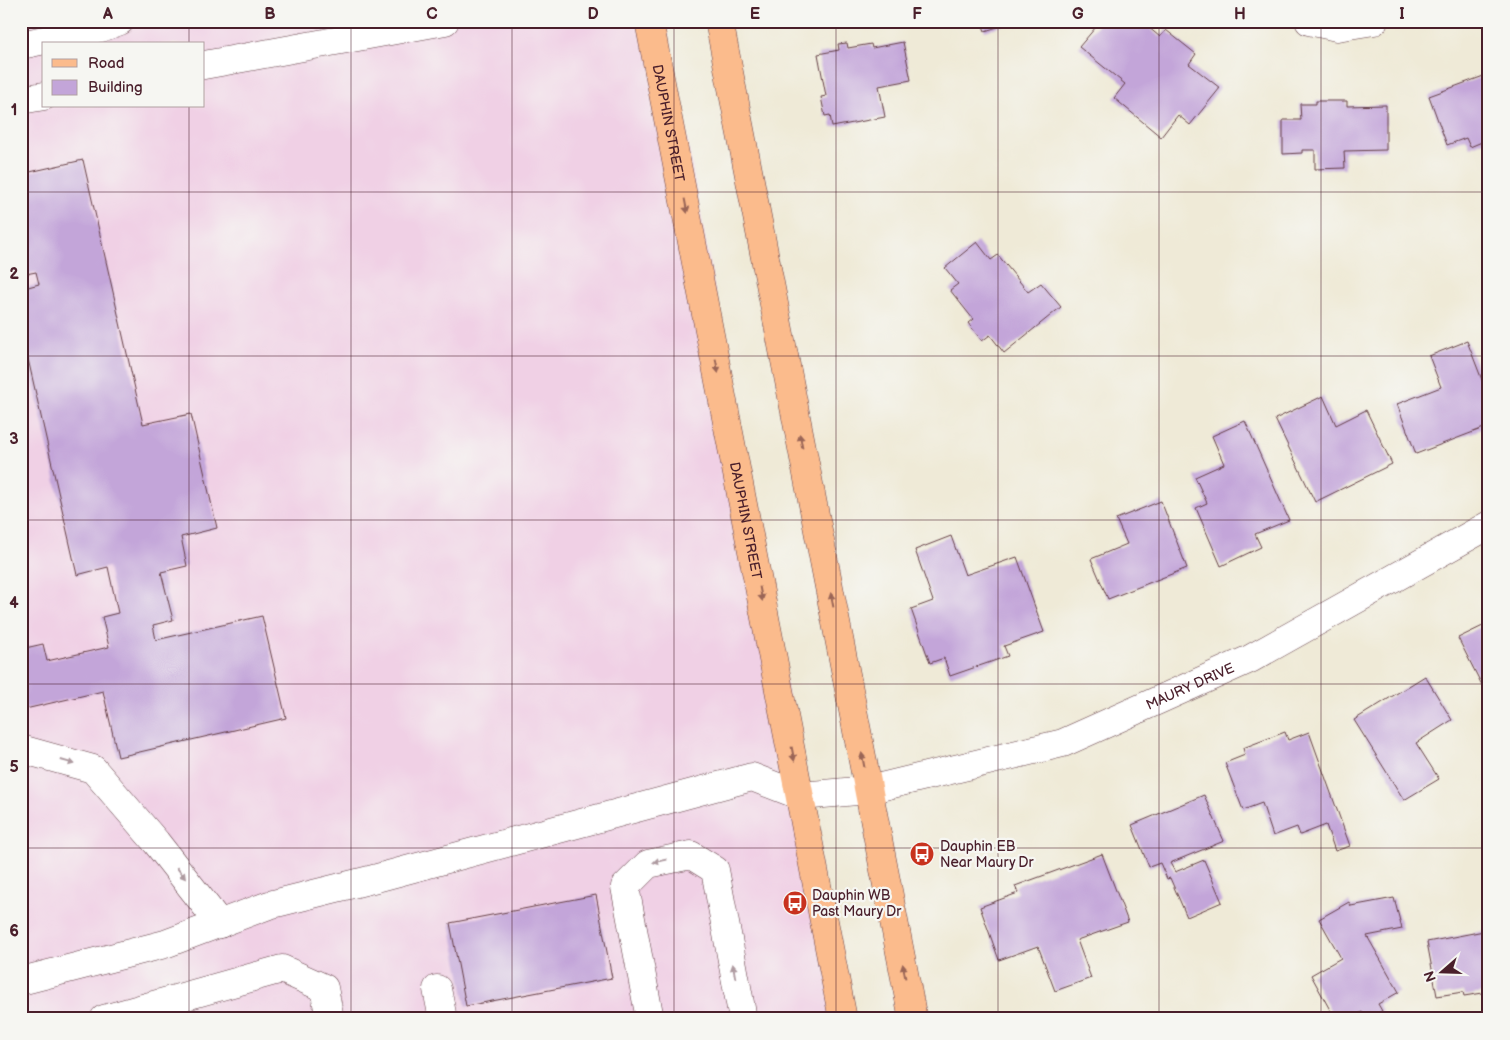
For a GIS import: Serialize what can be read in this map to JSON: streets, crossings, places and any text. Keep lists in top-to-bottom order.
{
  "streets": {
    "main road": ["DAUPHIN STREET"],
    "street": ["MAURY DRIVE"]
  },
  "crossings": [
    ["DAUPHIN STREET", "MAURY DRIVE"]
  ],
  "places": {
    "bus stop": ["Dauphin EB Near Maury Dr", "Dauphin WB Past Maury Dr"]
  },
  "legend": ["Road", "Building"],
  "north": "left",
  "grid": {
    "columns": [
      "A",
      "B",
      "C",
      "D",
      "E",
      "F",
      "G",
      "H",
      "I"
    ],
    "rows": [
      "1",
      "2",
      "3",
      "4",
      "5",
      "6"
    ]
  }
}
